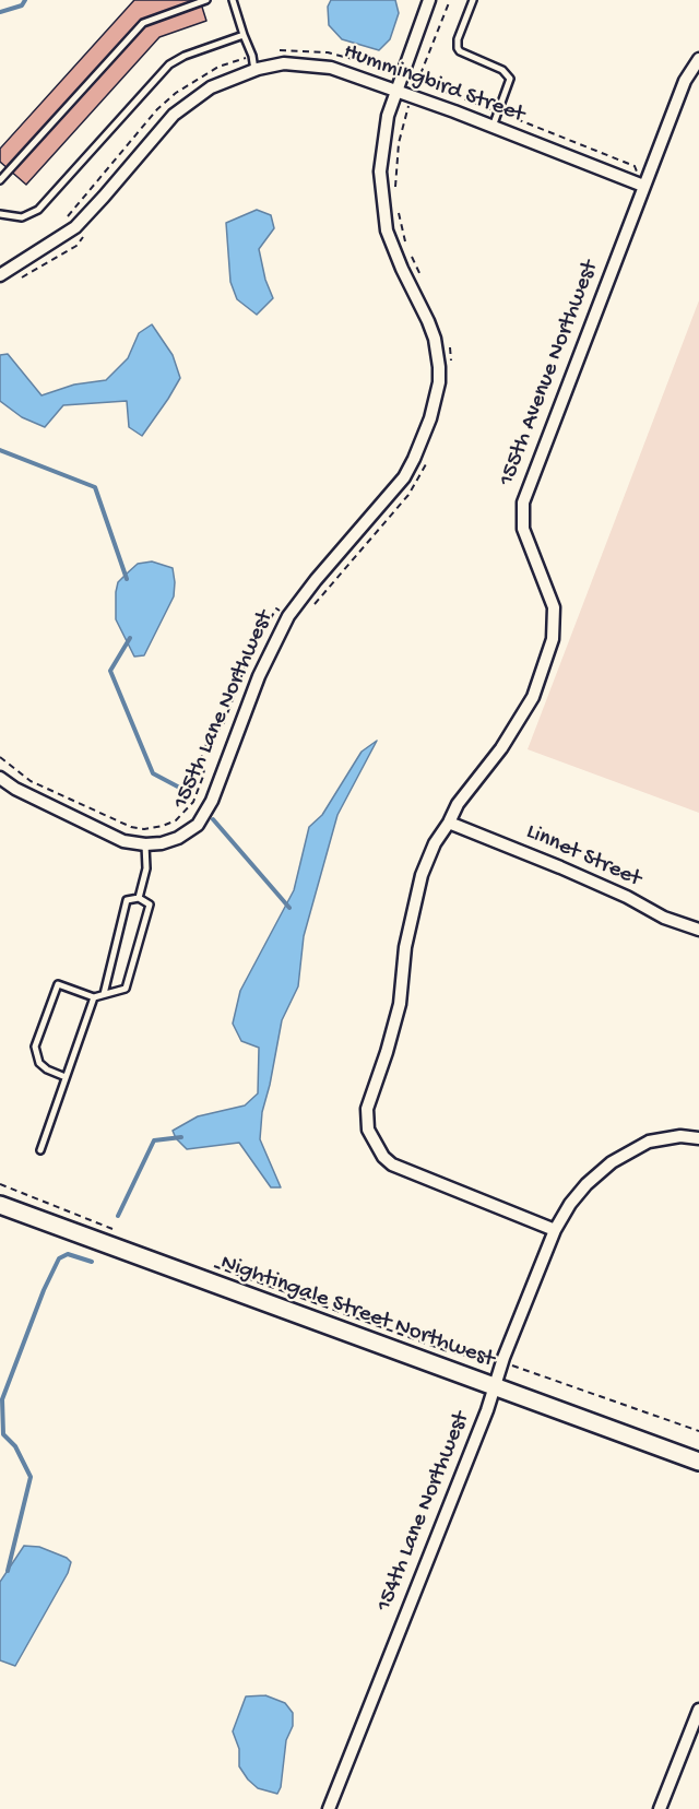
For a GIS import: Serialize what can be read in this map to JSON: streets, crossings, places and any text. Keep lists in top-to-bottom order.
{
  "streets": {
    "street": [
      "Hummingbird Street",
      "155th Avenue Northwest",
      "155th Lane Northwest",
      "Linnet Street",
      "Nightingale Street Northwest",
      "154th Lane Northwest"
    ]
  },
  "crossings": [
    ["Hummingbird Street", "155th Avenue Northwest"],
    ["Hummingbird Street", "155th Lane Northwest"],
    ["155th Avenue Northwest", "Linnet Street"],
    ["155th Avenue Northwest", "154th Lane Northwest"],
    ["Nightingale Street Northwest", "154th Lane Northwest"]
  ]
}
